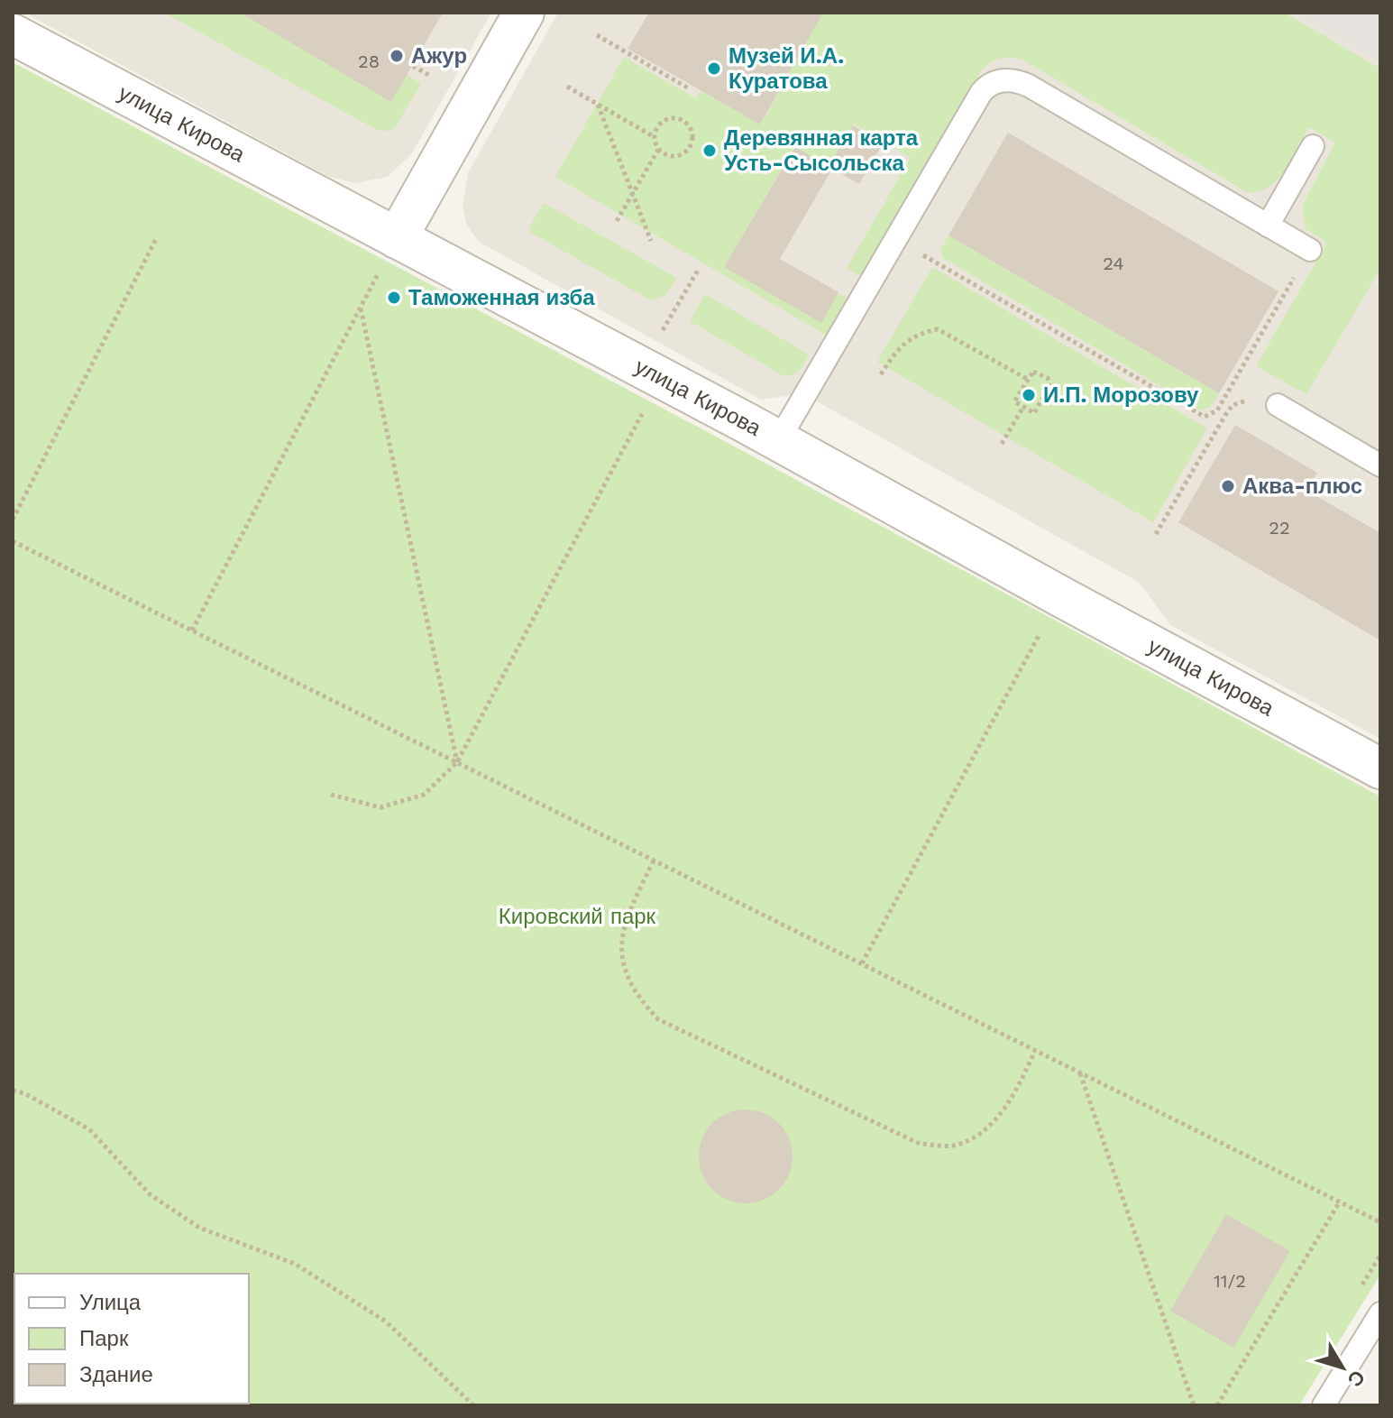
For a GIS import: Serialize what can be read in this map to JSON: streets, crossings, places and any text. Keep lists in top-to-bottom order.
{
  "streets": {
    "street": ["улица Кирова"]
  },
  "parks": ["Кировский парк"],
  "places": [
    "Ажур",
    "Музей И.А. Куратова",
    "Деревянная карта Усть-Сысольска",
    "Таможенная изба",
    "И.П. Морозову",
    "Аква-плюс"
  ],
  "house_numbers": [
    "28",
    "24",
    "22",
    "11/2"
  ],
  "legend": ["Улица", "Парк", "Здание"],
  "north": "bottom right"
}
